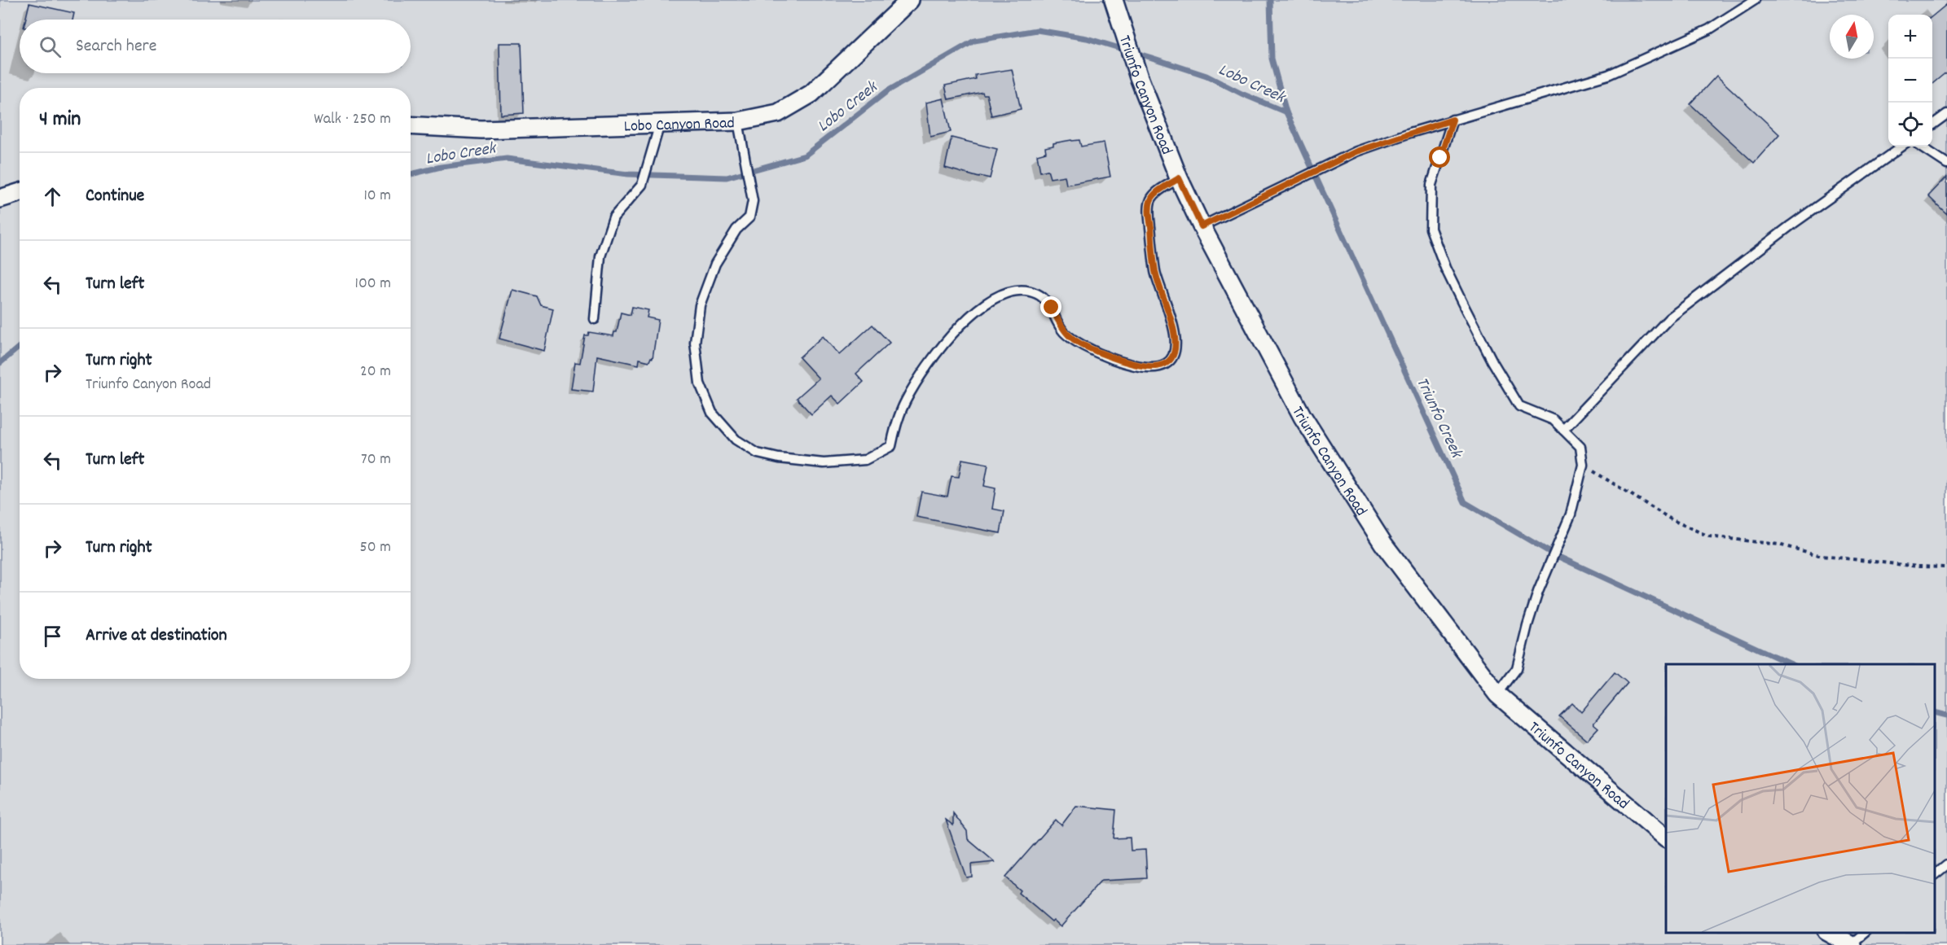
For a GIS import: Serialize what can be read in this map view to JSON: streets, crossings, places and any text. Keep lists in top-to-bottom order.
{
  "streets": {
    "street": ["Triunfo Canyon Road", "Lobo Canyon Road"]
  },
  "water": ["Lobo Creek", "Triunfo Creek"],
  "north": "top",
  "page": {
    "map_buttons": ["+", "−"],
    "search": "Search here",
    "heading": ["4 min", "Walk · 250 m"],
    "list": [
      ["Continue", "10 m"],
      ["Turn left", "100 m"],
      ["Turn right", "Triunfo Canyon Road", "20 m"],
      ["Turn left", "70 m"],
      ["Turn right", "50 m"],
      "Arrive at destination"
    ]
  }
}
